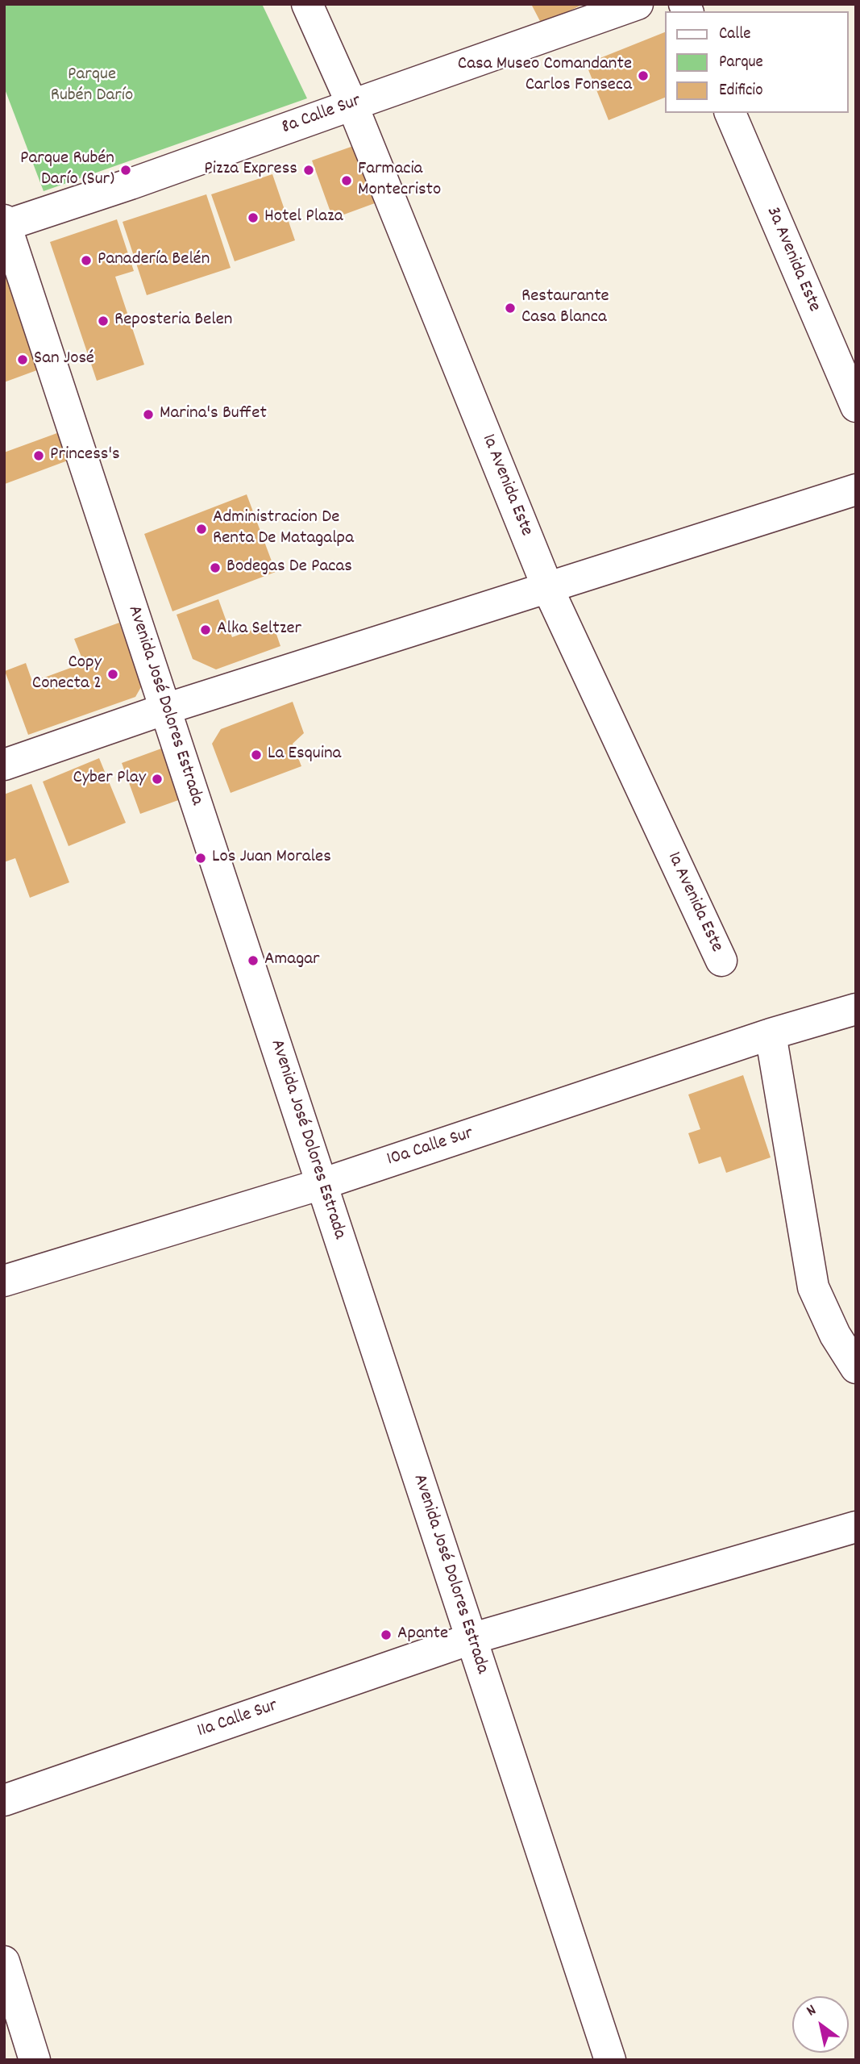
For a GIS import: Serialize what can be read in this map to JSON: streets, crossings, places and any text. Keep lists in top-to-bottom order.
{
  "streets": {
    "street": [
      "8a Calle Sur",
      "3a Avenida Este",
      "1a Avenida Este",
      "Avenida José Dolores Estrada",
      "10a Calle Sur",
      "11a Calle Sur"
    ]
  },
  "crossings": [
    ["8a Calle Sur", "1a Avenida Este"],
    ["8a Calle Sur", "Avenida José Dolores Estrada"],
    ["Avenida José Dolores Estrada", "10a Calle Sur"],
    ["Avenida José Dolores Estrada", "11a Calle Sur"]
  ],
  "parks": ["Parque Rubén Darío"],
  "places": [
    "Casa Museo Comandante Carlos Fonseca",
    "Parque Rubén Darío (Sur)",
    "Pizza Express",
    "Farmacia Montecristo",
    "Hotel Plaza",
    "Panadería Belén",
    "Restaurante Casa Blanca",
    "Reposteria Belen",
    "San José",
    "Marina's Buffet",
    "Princess's",
    "Administracion De Renta De Matagalpa",
    "Bodegas De Pacas",
    "Alka Seltzer",
    "Copy Conecta 2",
    "La Esquina",
    "Cyber Play",
    "Los Juan Morales",
    "Amagar",
    "Apante"
  ],
  "legend": ["Calle", "Parque", "Edificio"],
  "north": "top left"
}
